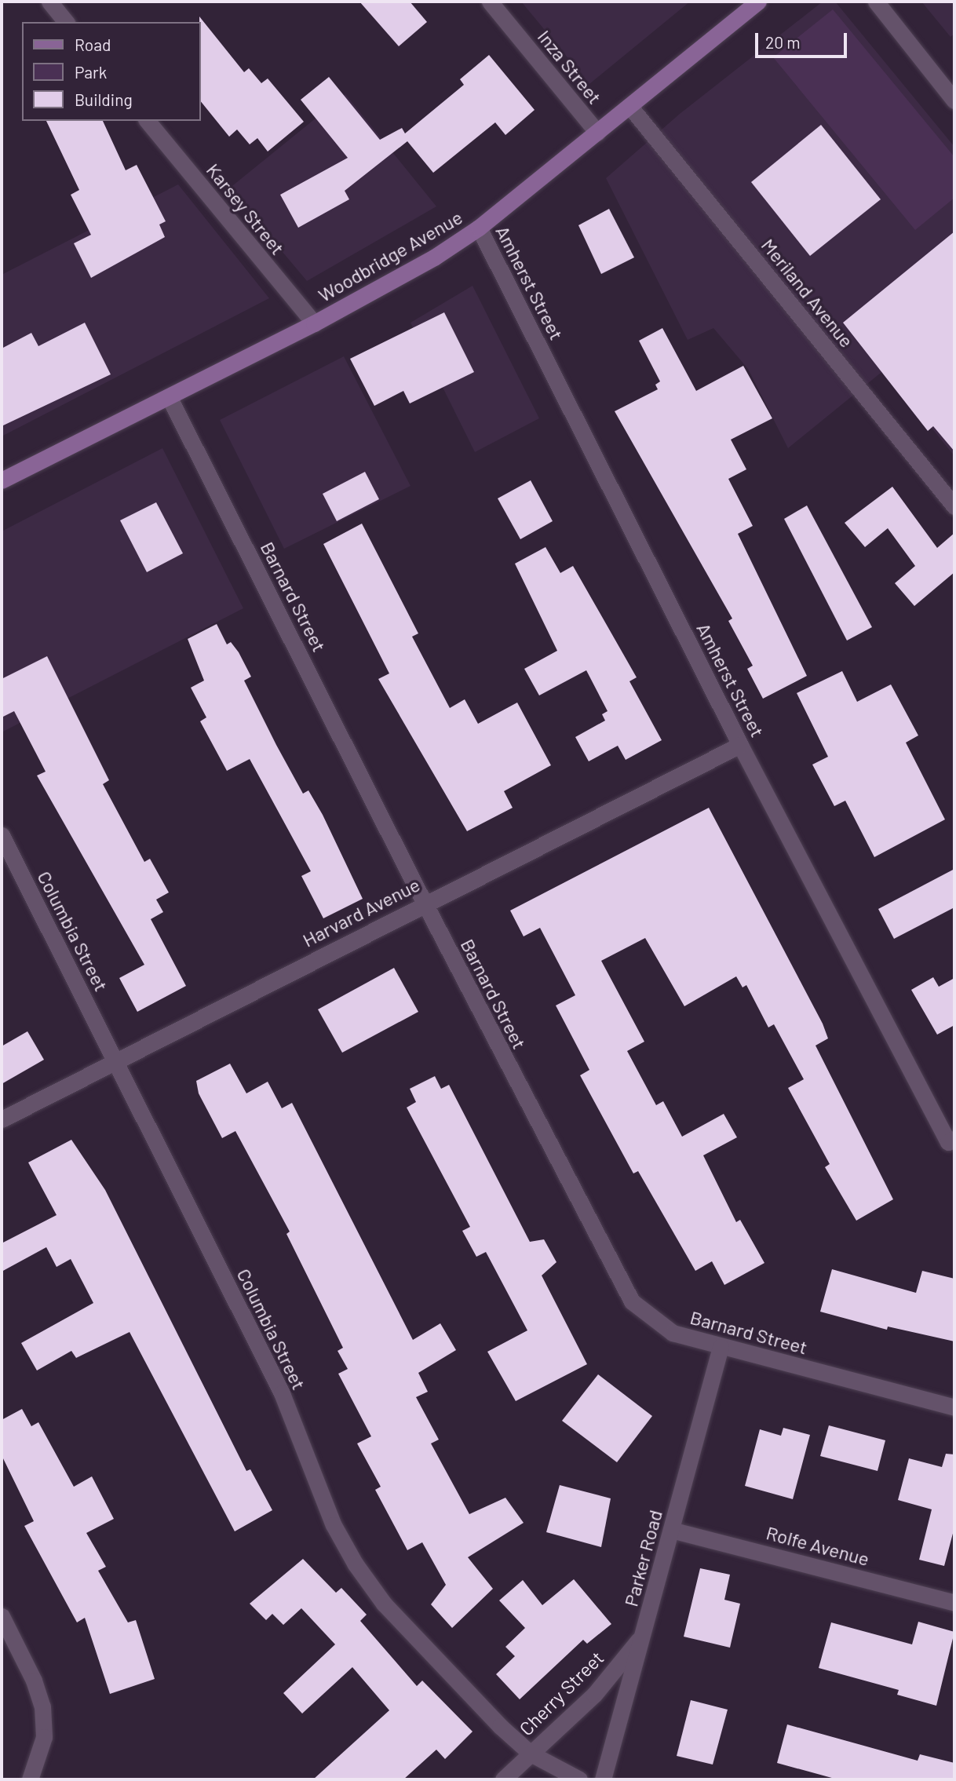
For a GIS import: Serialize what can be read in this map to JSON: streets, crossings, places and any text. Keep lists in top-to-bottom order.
{
  "streets": {
    "main road": ["Woodbridge Avenue"],
    "street": [
      "Inza Street",
      "Karsey Street",
      "Amherst Street",
      "Meriland Avenue",
      "Barnard Street",
      "Harvard Avenue",
      "Columbia Street",
      "Rolfe Avenue",
      "Parker Road",
      "Cherry Street"
    ]
  },
  "crossings": [
    ["Inza Street", "Woodbridge Avenue"],
    ["Karsey Street", "Woodbridge Avenue"],
    ["Woodbridge Avenue", "Amherst Street"],
    ["Woodbridge Avenue", "Meriland Avenue"],
    ["Woodbridge Avenue", "Barnard Street"],
    ["Amherst Street", "Harvard Avenue"],
    ["Barnard Street", "Harvard Avenue"],
    ["Barnard Street", "Parker Road"],
    ["Harvard Avenue", "Columbia Street"],
    ["Columbia Street", "Cherry Street"],
    ["Rolfe Avenue", "Parker Road"],
    ["Parker Road", "Cherry Street"]
  ],
  "legend": ["Road", "Park", "Building"],
  "scale_bar": "20 m"
}
